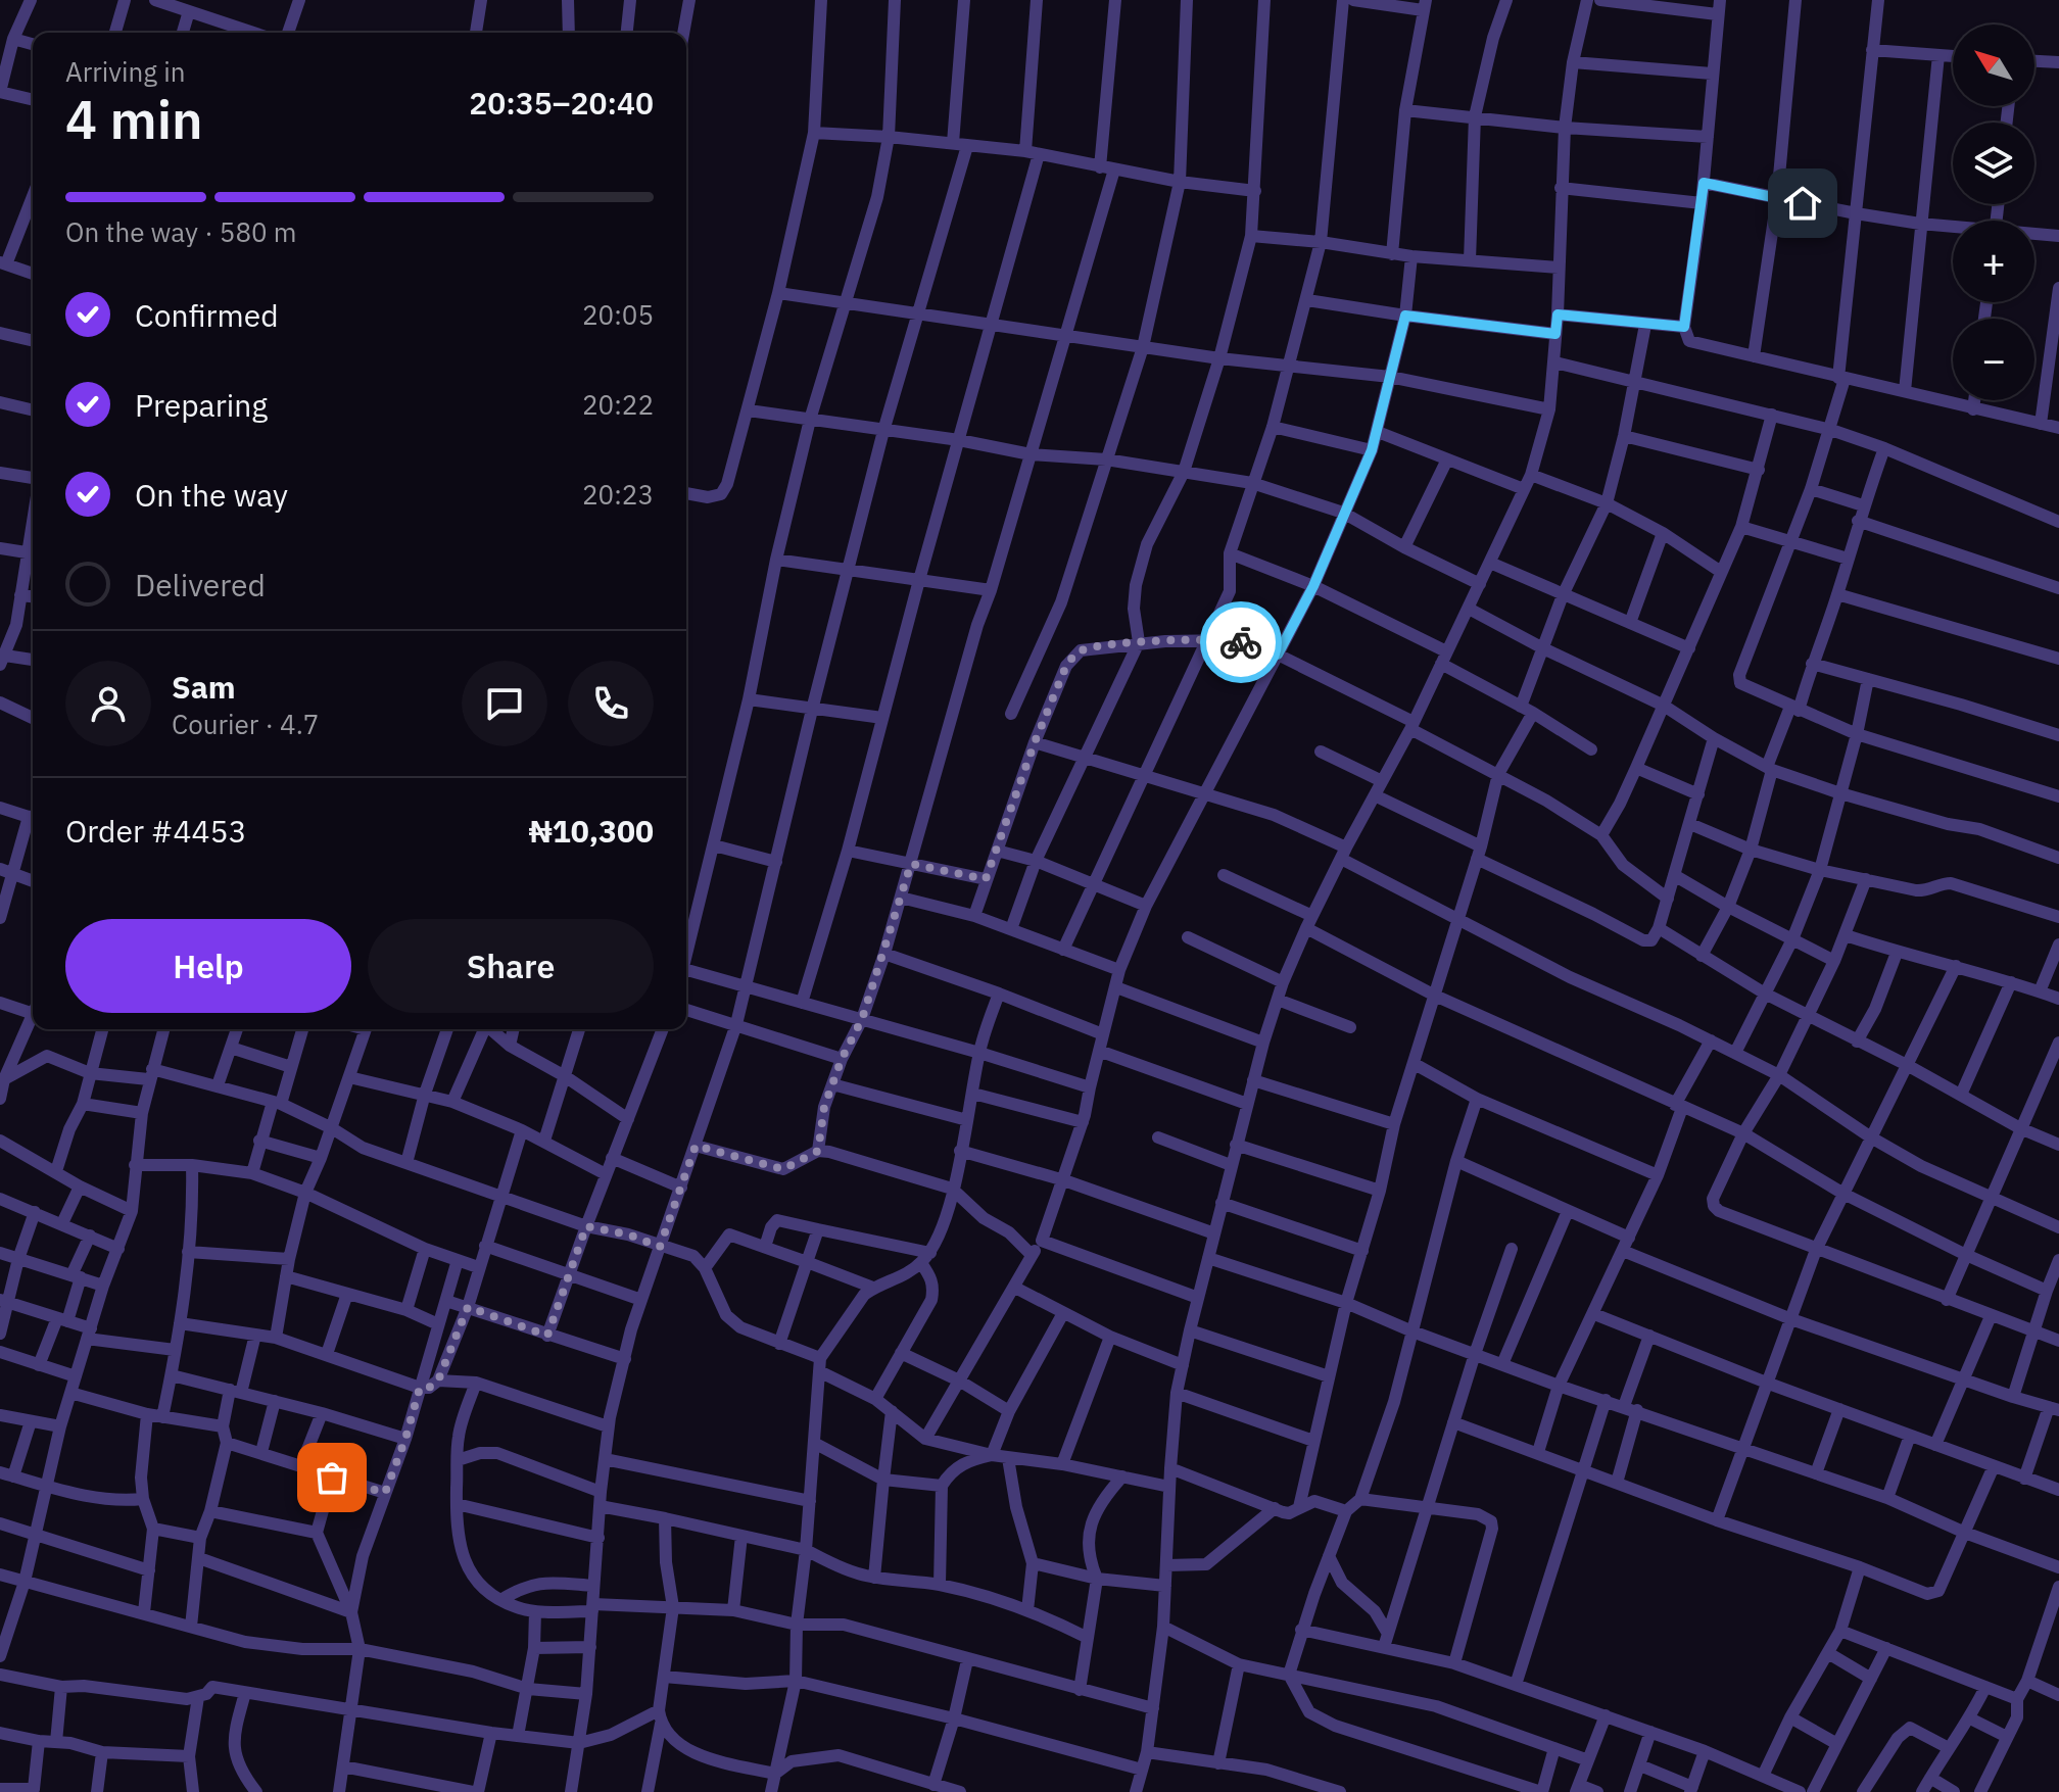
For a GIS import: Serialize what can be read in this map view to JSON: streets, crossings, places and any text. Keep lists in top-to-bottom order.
{
  "north": "top left",
  "page": {
    "map_buttons": ["+", "−"],
    "heading": ["4 min", "Arriving in", "20:35–20:40"],
    "panel": [
      "Sam",
      "Courier · 4.7",
      "Order #4453",
      "₦10,300"
    ],
    "bar": "On the way · 580 m",
    "list": [
      ["Confirmed", "20:05"],
      ["Preparing", "20:22"],
      ["On the way", "20:23"],
      "Delivered"
    ],
    "buttons": ["Help", "Share"]
  }
}
